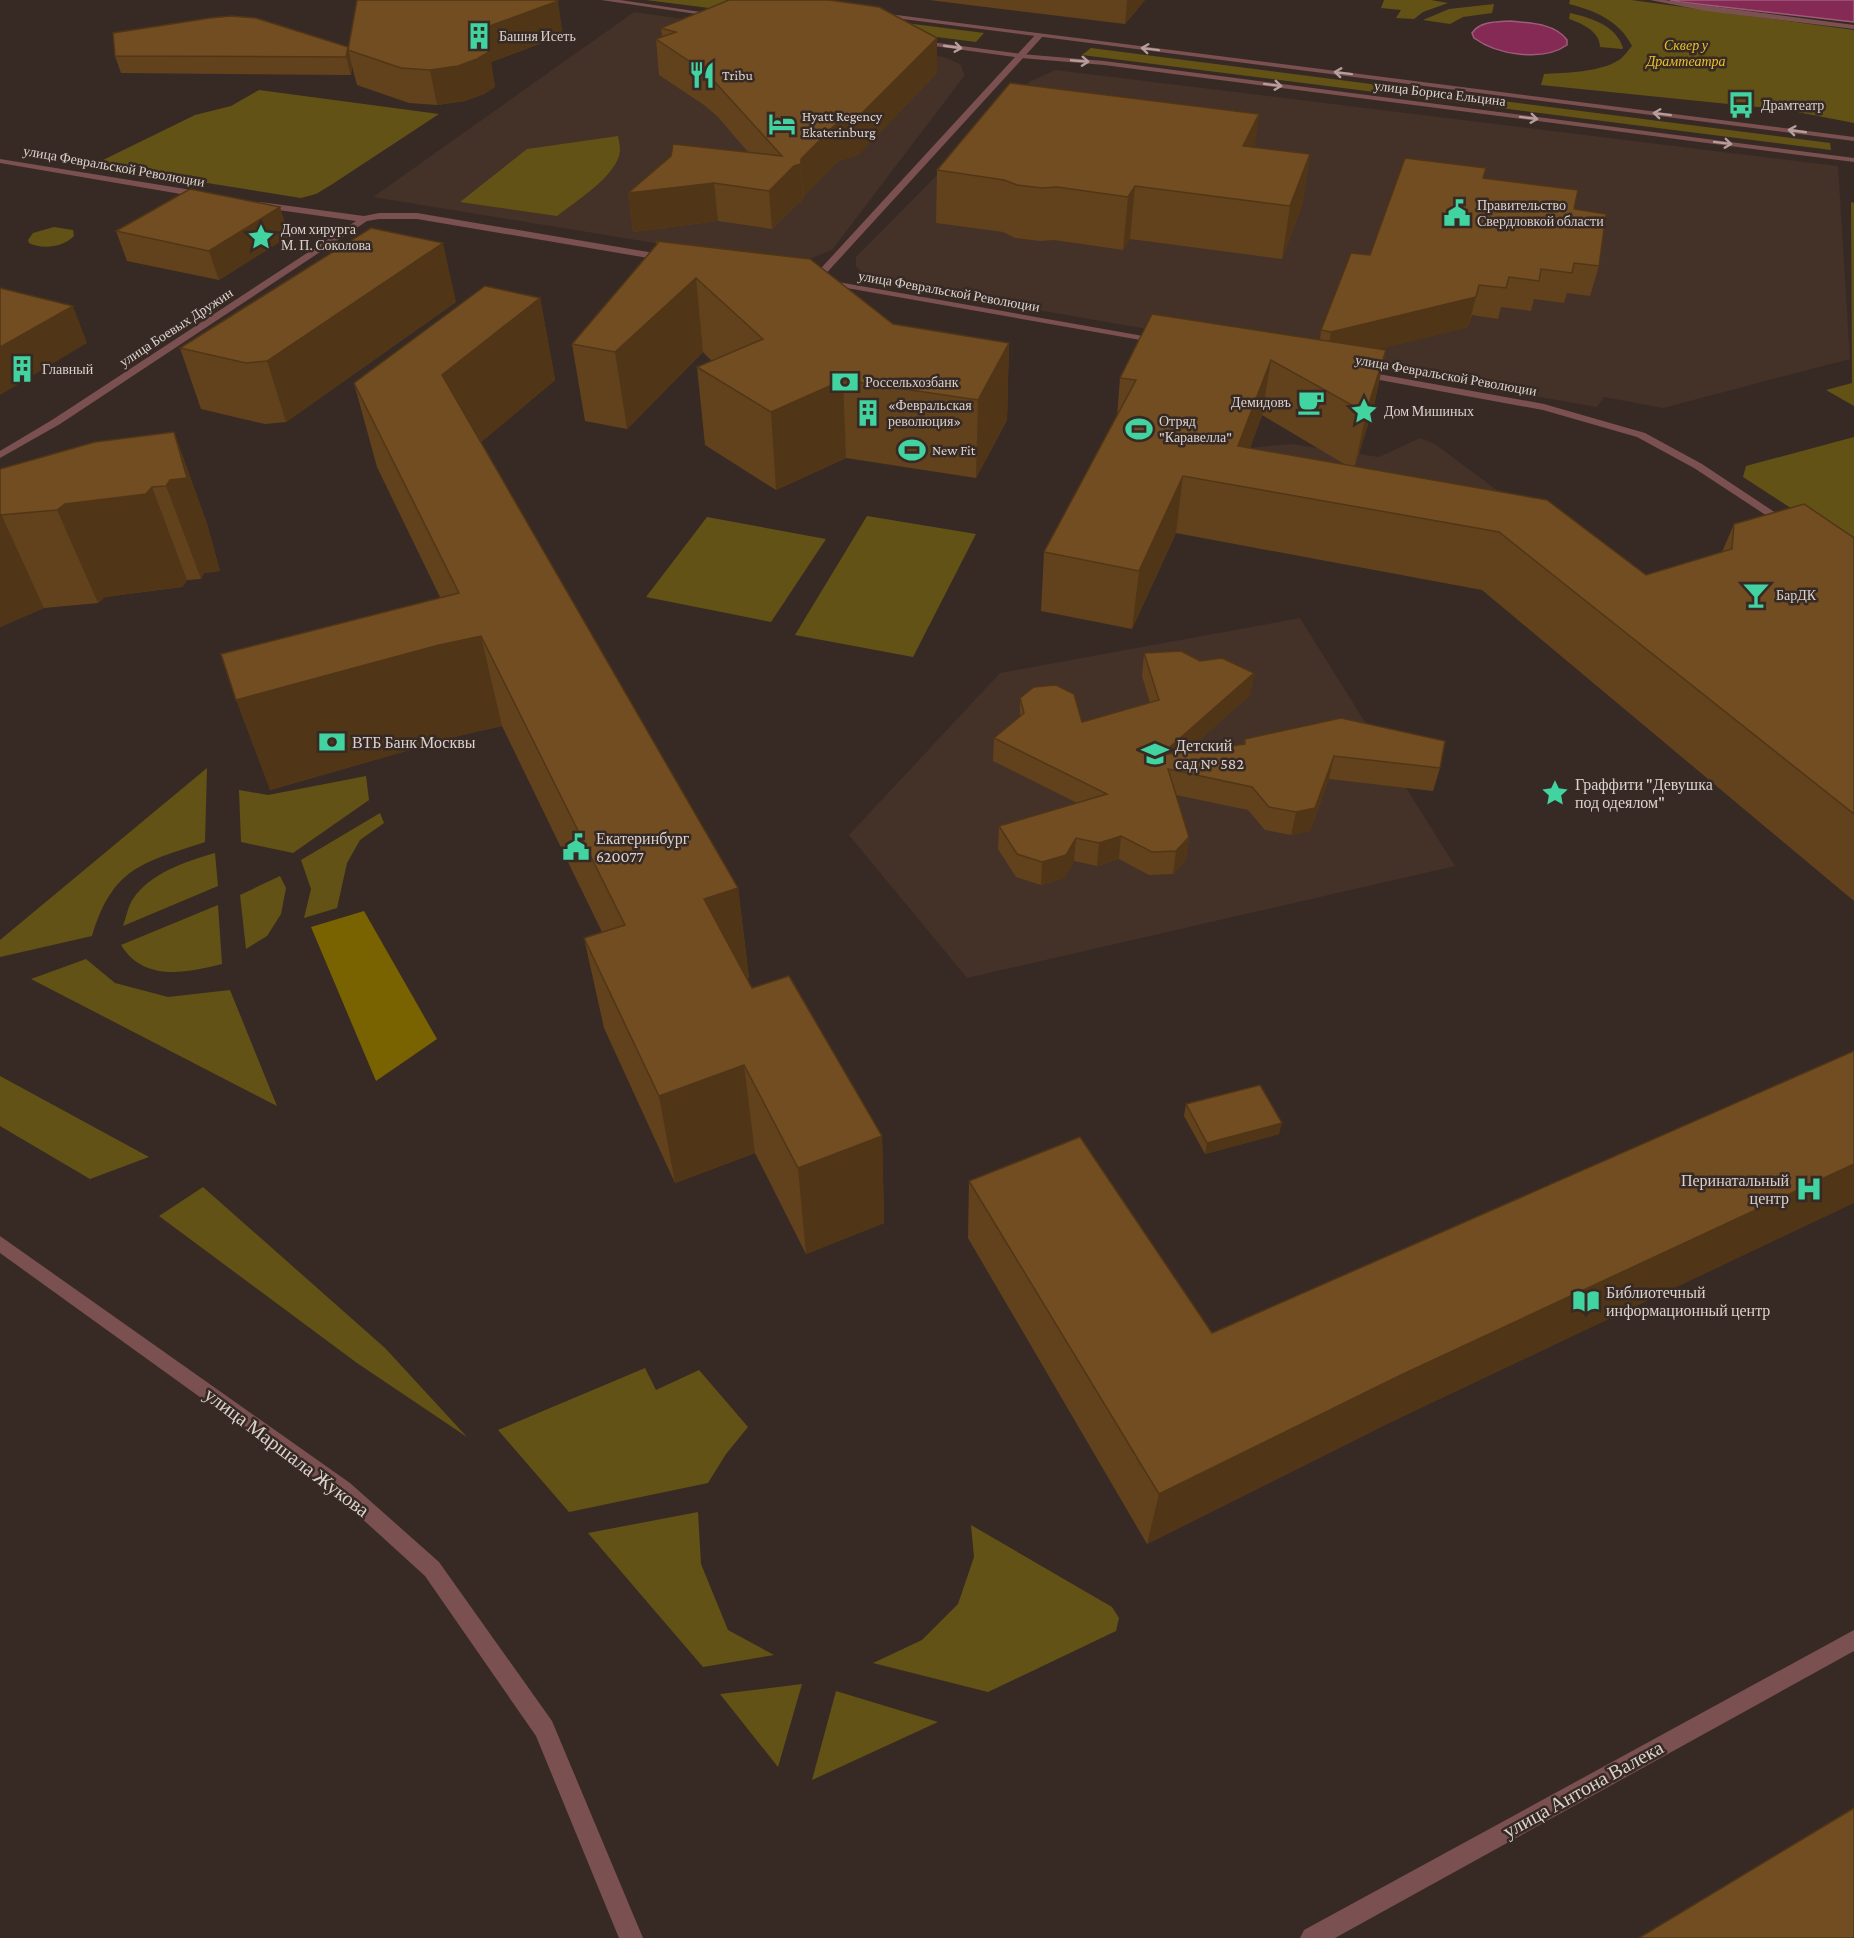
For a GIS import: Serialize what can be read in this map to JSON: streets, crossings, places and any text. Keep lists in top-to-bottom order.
{
  "streets": {
    "street": [
      "улица Бориса Ельцина",
      "улица Февральской Революции",
      "улица Боевых Дружин",
      "улица Маршала Жукова",
      "улица Антона Валека"
    ]
  },
  "parks": ["Сквер у Драмтеатра"],
  "places": {
    "building": ["Башня Исеть", "Главный", "«Февральская революция»"],
    "restaurant": ["Tribu"],
    "bus stop": ["Драмтеатр"],
    "hotel": ["Hyatt Regency Ekaterinburg"],
    "public building": ["Правительство Свердловкой области", "Екатеринбург 620077"],
    "place": ["Дом хирурга М. П. Соколова", "Дом Мишиных", "Граффити \"Девушка под одеялом\""],
    "bank": ["Россельхозбанк", "ВТБ Банк Москвы"],
    "cafe": ["Демидовъ"],
    "sports": ["Отряд \"Каравелла\"", "New Fit"],
    "bar": ["БарДК"],
    "school or university": ["Детский сад № 582"],
    "hospital": ["Перинатальный центр"],
    "library": ["Библиотечный информационный центр"]
  }
}
